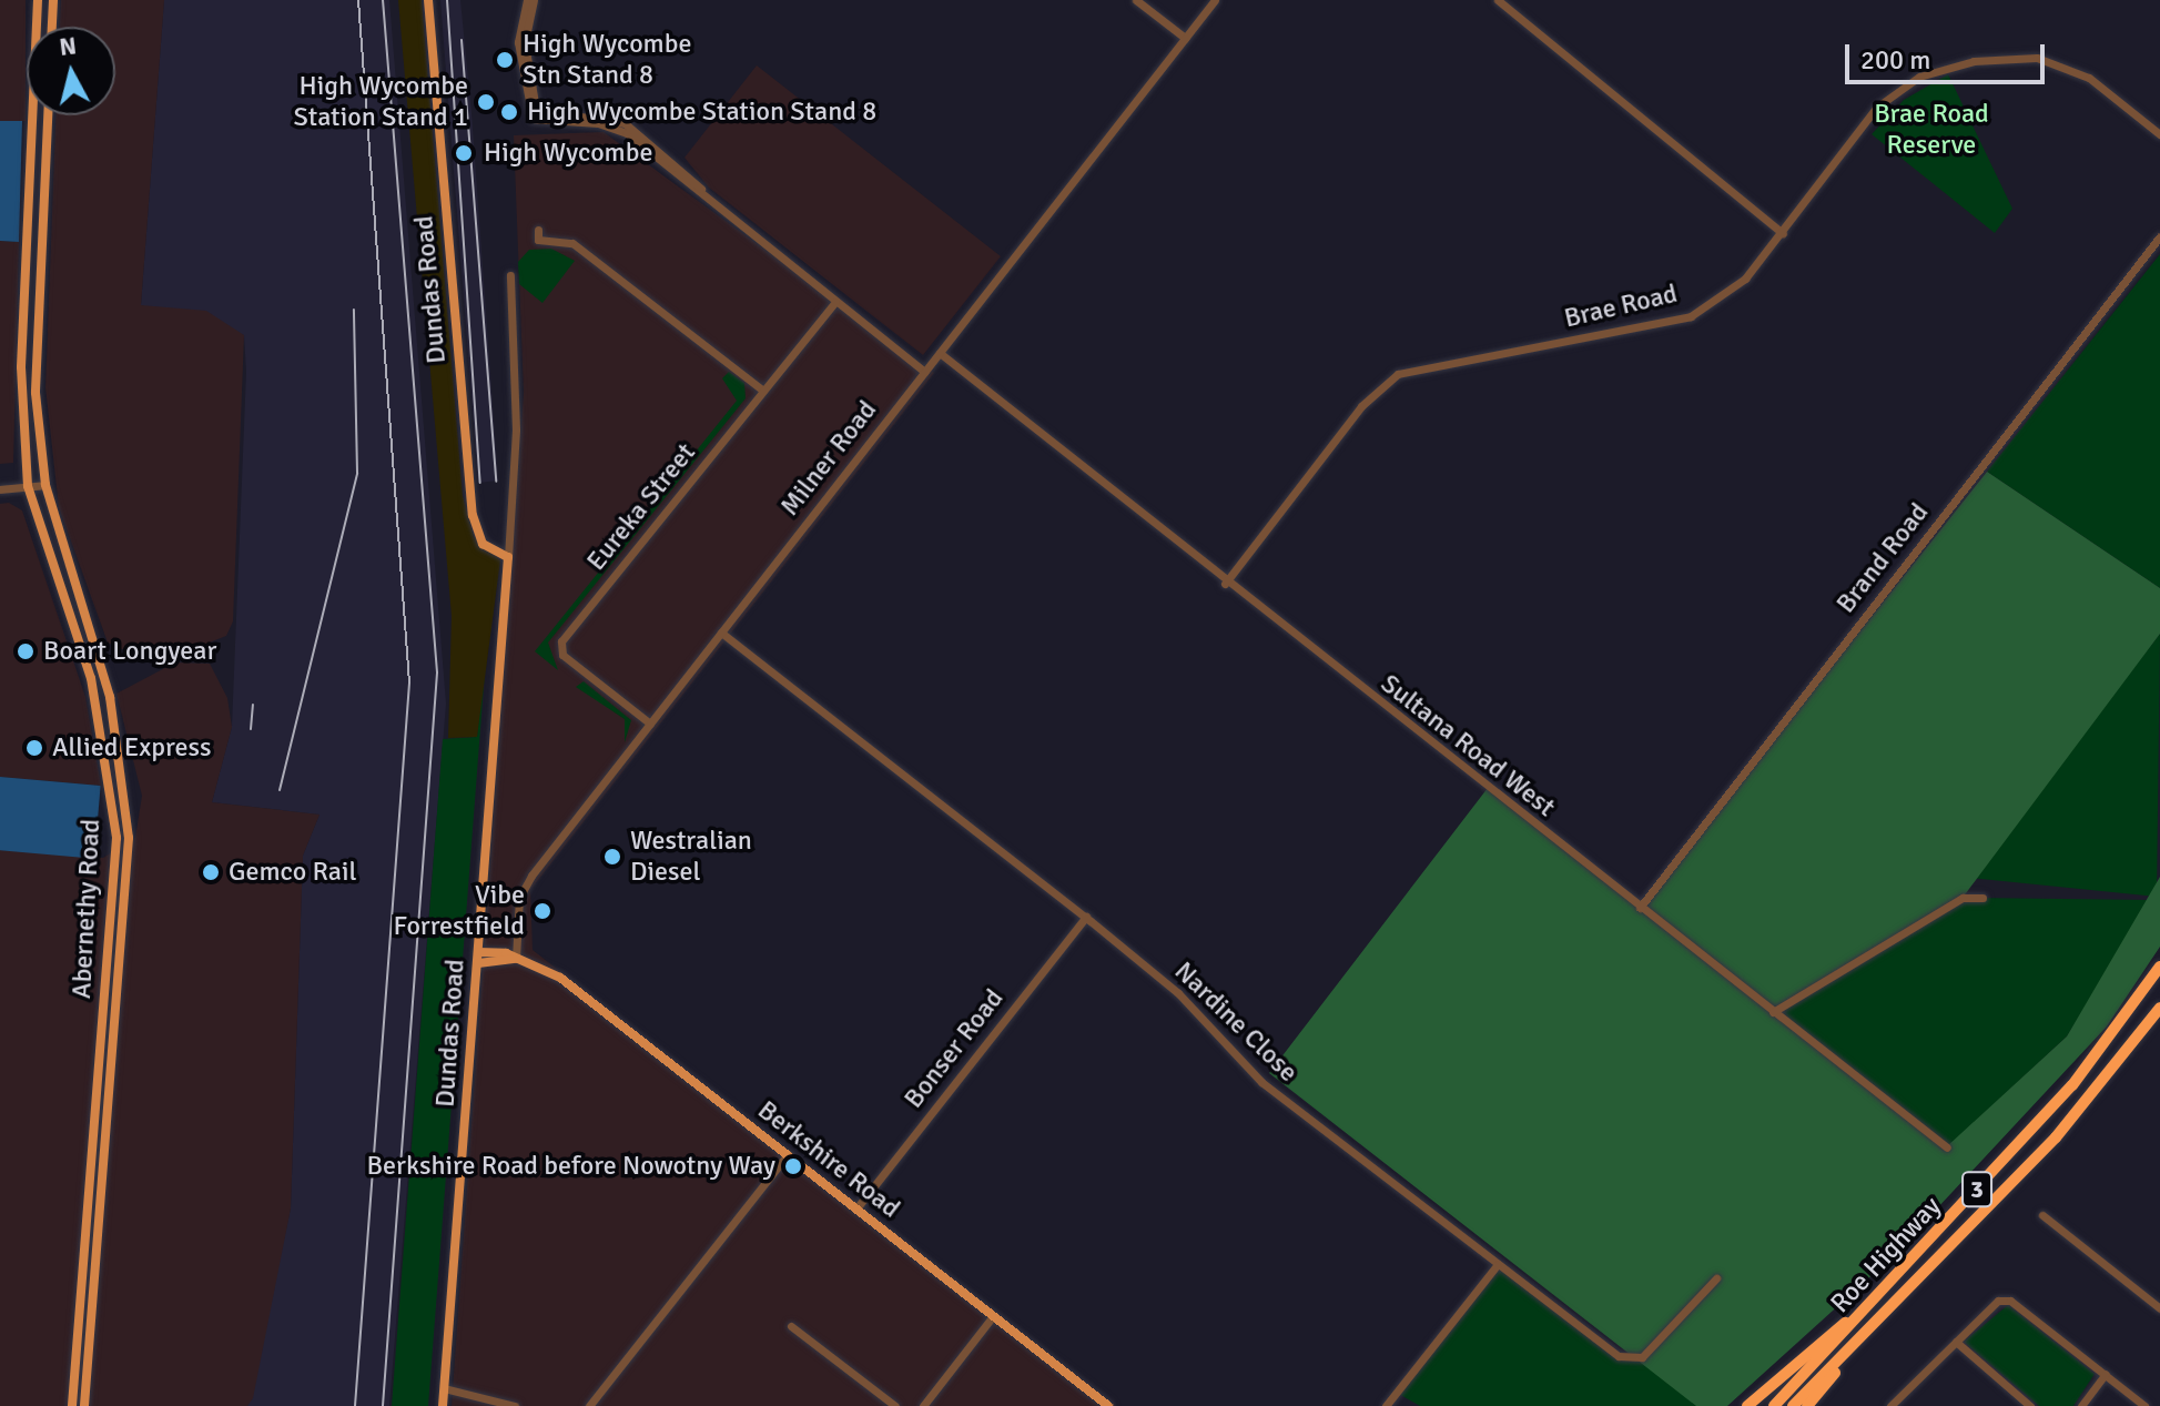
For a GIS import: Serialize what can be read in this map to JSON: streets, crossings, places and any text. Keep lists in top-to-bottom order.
{
  "streets": {
    "highway": ["3", "Roe Highway"],
    "main road": ["Dundas Road", "Abernethy Road", "Berkshire Road"],
    "street": [
      "Brae Road",
      "Milner Road",
      "Eureka Street",
      "Brand Road",
      "Sultana Road West",
      "Nardine Close",
      "Bonser Road"
    ]
  },
  "crossings": [
    ["Dundas Road", "Berkshire Road"],
    ["Brae Road", "Sultana Road West"],
    ["Milner Road", "Eureka Street"],
    ["Milner Road", "Sultana Road West"],
    ["Milner Road", "Nardine Close"],
    ["Milner Road", "Berkshire Road"],
    ["Brand Road", "Sultana Road West"],
    ["Nardine Close", "Bonser Road"],
    ["Bonser Road", "Berkshire Road"]
  ],
  "parks": ["Brae Road Reserve"],
  "places": [
    "High Wycombe Stn Stand 8",
    "High Wycombe Station Stand 1",
    "High Wycombe Station Stand 8",
    "High Wycombe",
    "Boart Longyear",
    "Allied Express",
    "Westralian Diesel",
    "Gemco Rail",
    "Vibe Forrestfield",
    "Berkshire Road before Nowotny Way"
  ],
  "scale_bar": "200 m",
  "north": "top"
}
